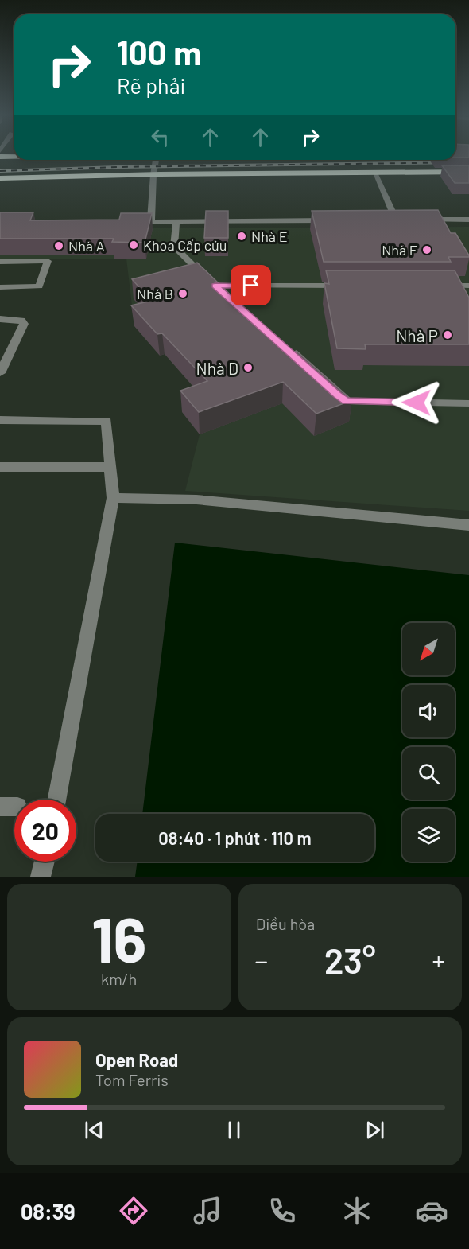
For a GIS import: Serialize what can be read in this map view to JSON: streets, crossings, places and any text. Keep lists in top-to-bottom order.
{
  "places": [
    "Nhà E",
    "Khoa Cấp cứu",
    "Nhà A",
    "Nhà F",
    "Nhà B",
    "Nhà P",
    "Nhà D"
  ],
  "north": "bottom left",
  "page": {
    "turn": ["100 m", "Rẽ phải"],
    "limit": "20",
    "trip": "08:40 · 1 phút · 110 m",
    "tile": [
      ["16", "km/h"],
      "Điều hòa"
    ],
    "heat": ["−", "23°", "+"],
    "song": ["Open Road", "Tom Ferris"],
    "tabs": "08:39"
  }
}
